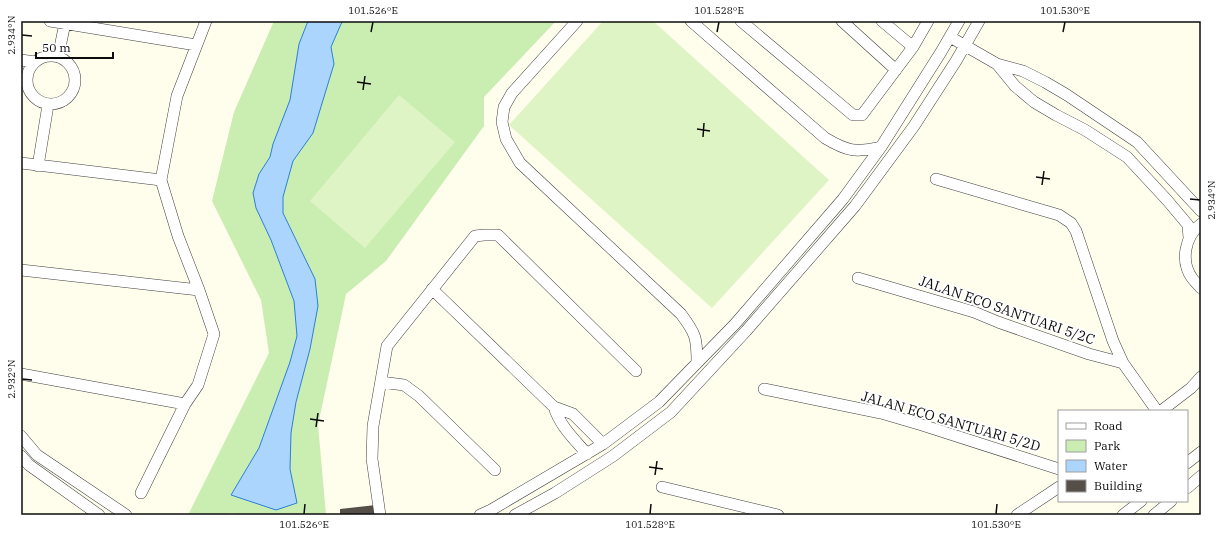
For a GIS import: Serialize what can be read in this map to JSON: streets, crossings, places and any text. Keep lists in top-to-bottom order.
{
  "streets": {
    "street": ["JALAN ECO SANTUARI 5/2C", "JALAN ECO SANTUARI 5/2D"]
  },
  "legend": [
    "Road",
    "Park",
    "Water",
    "Building"
  ],
  "scale_bar": "50 m",
  "coordinates": [
    "101.526°E",
    "101.528°E",
    "101.530°E",
    "2.934°N",
    "2.932°N"
  ]
}
